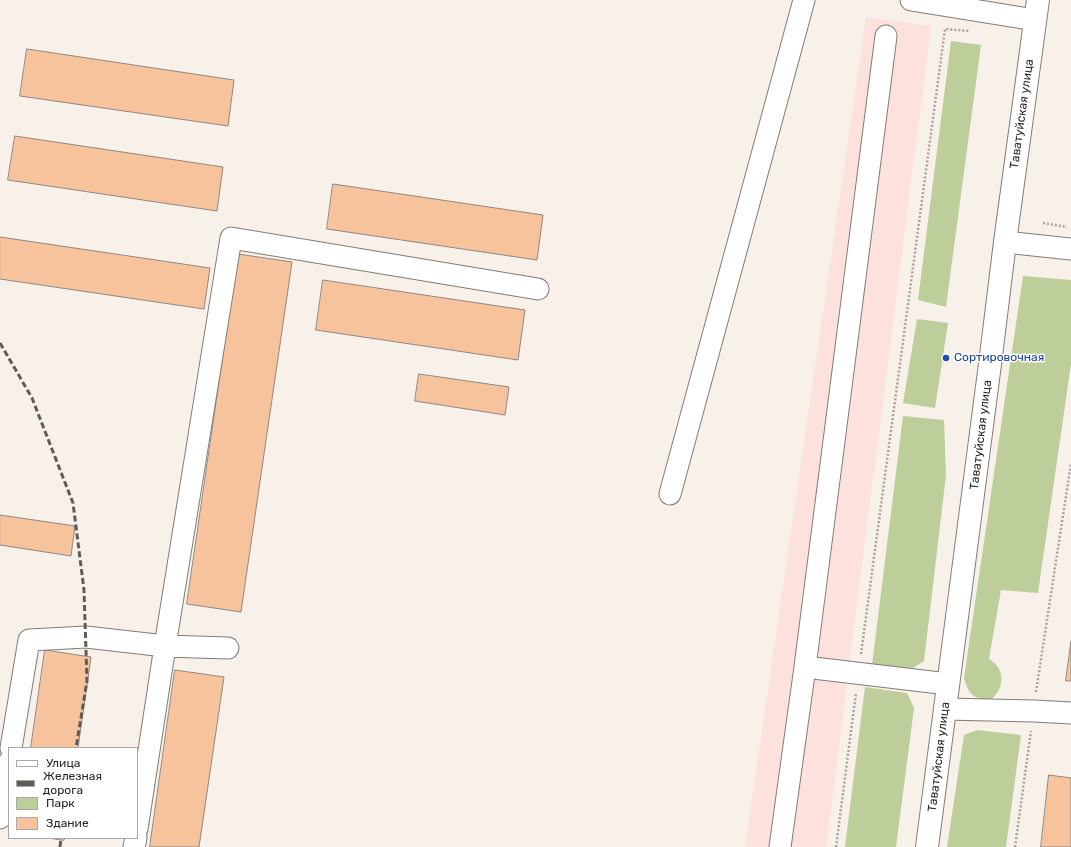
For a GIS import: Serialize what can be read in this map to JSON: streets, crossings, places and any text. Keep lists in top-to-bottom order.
{
  "streets": {
    "main road": ["Таватуйская улица"]
  },
  "places": ["Сортировочная"],
  "legend": [
    "Улица",
    "Железная дорога",
    "Парк",
    "Здание"
  ]
}
